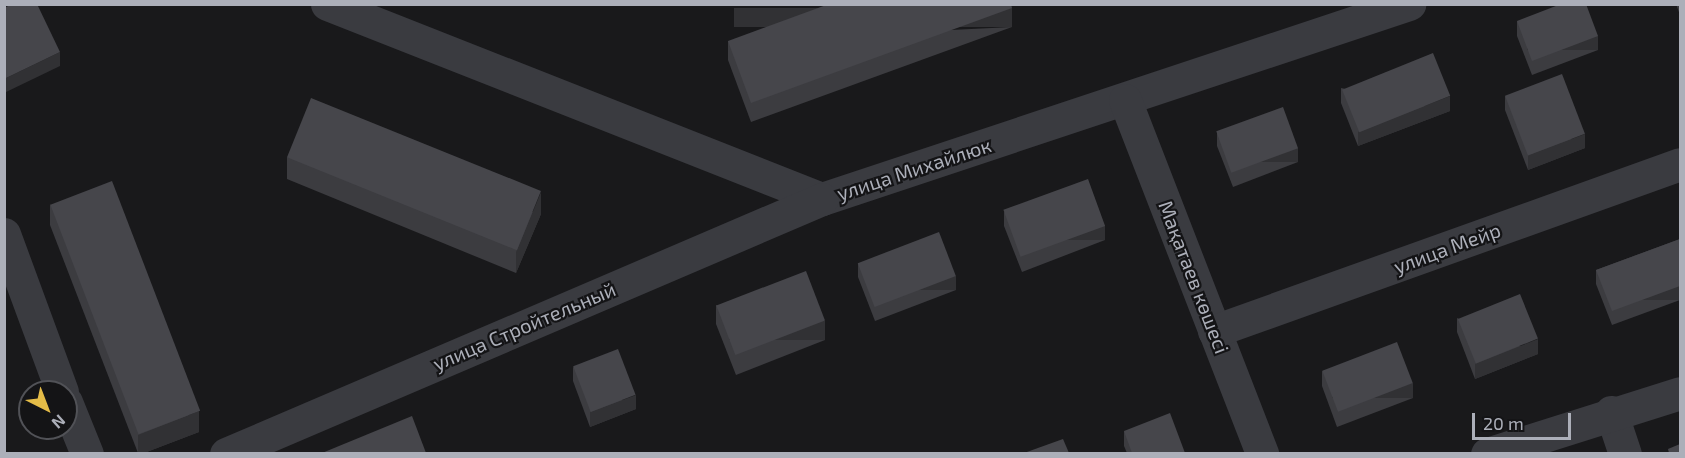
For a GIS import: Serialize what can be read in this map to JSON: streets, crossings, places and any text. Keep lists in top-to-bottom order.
{
  "streets": {
    "street": [
      "улица Михайлюк",
      "улица Мейр",
      "Мақатаев көшесі",
      "улица Стройтельный"
    ]
  },
  "crossings": [
    ["улица Михайлюк", "Мақатаев көшесі"],
    ["улица Михайлюк", "улица Стройтельный"],
    ["улица Мейр", "Мақатаев көшесі"]
  ],
  "scale_bar": "20 m",
  "north": "bottom right"
}
